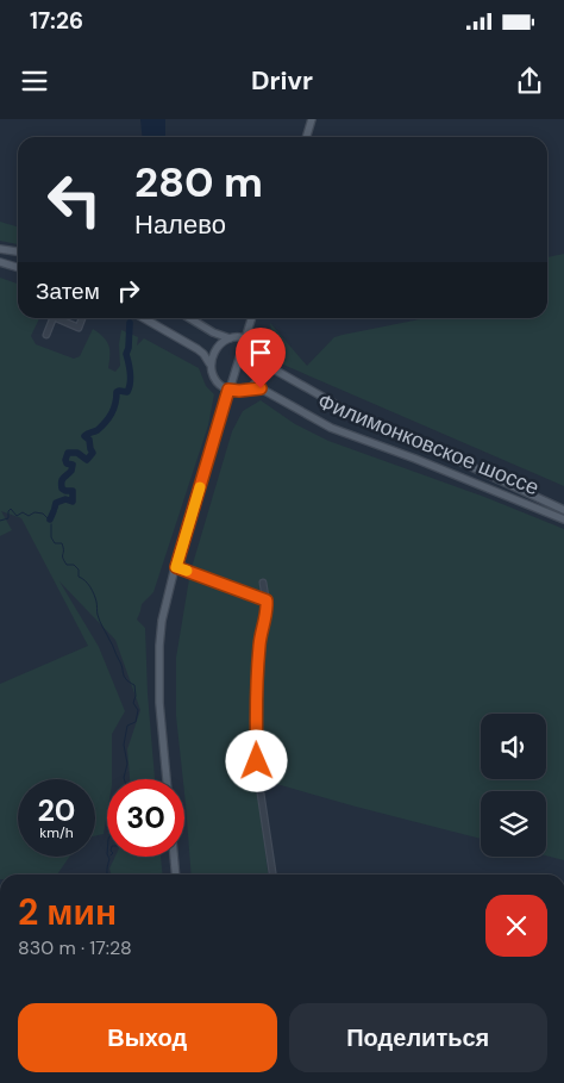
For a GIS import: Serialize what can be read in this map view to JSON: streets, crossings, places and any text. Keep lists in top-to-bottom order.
{
  "streets": {
    "main road": ["Филимонковское шоссе"]
  },
  "page": {
    "status": "17:26",
    "header": "Drivr",
    "turn": ["280 m", "Налево"],
    "then": "Затем",
    "speed": "20 km/h",
    "limit": "30",
    "heading": ["2 мин", "830 m · 17:28"],
    "buttons": ["Выход", "Поделиться"]
  }
}
